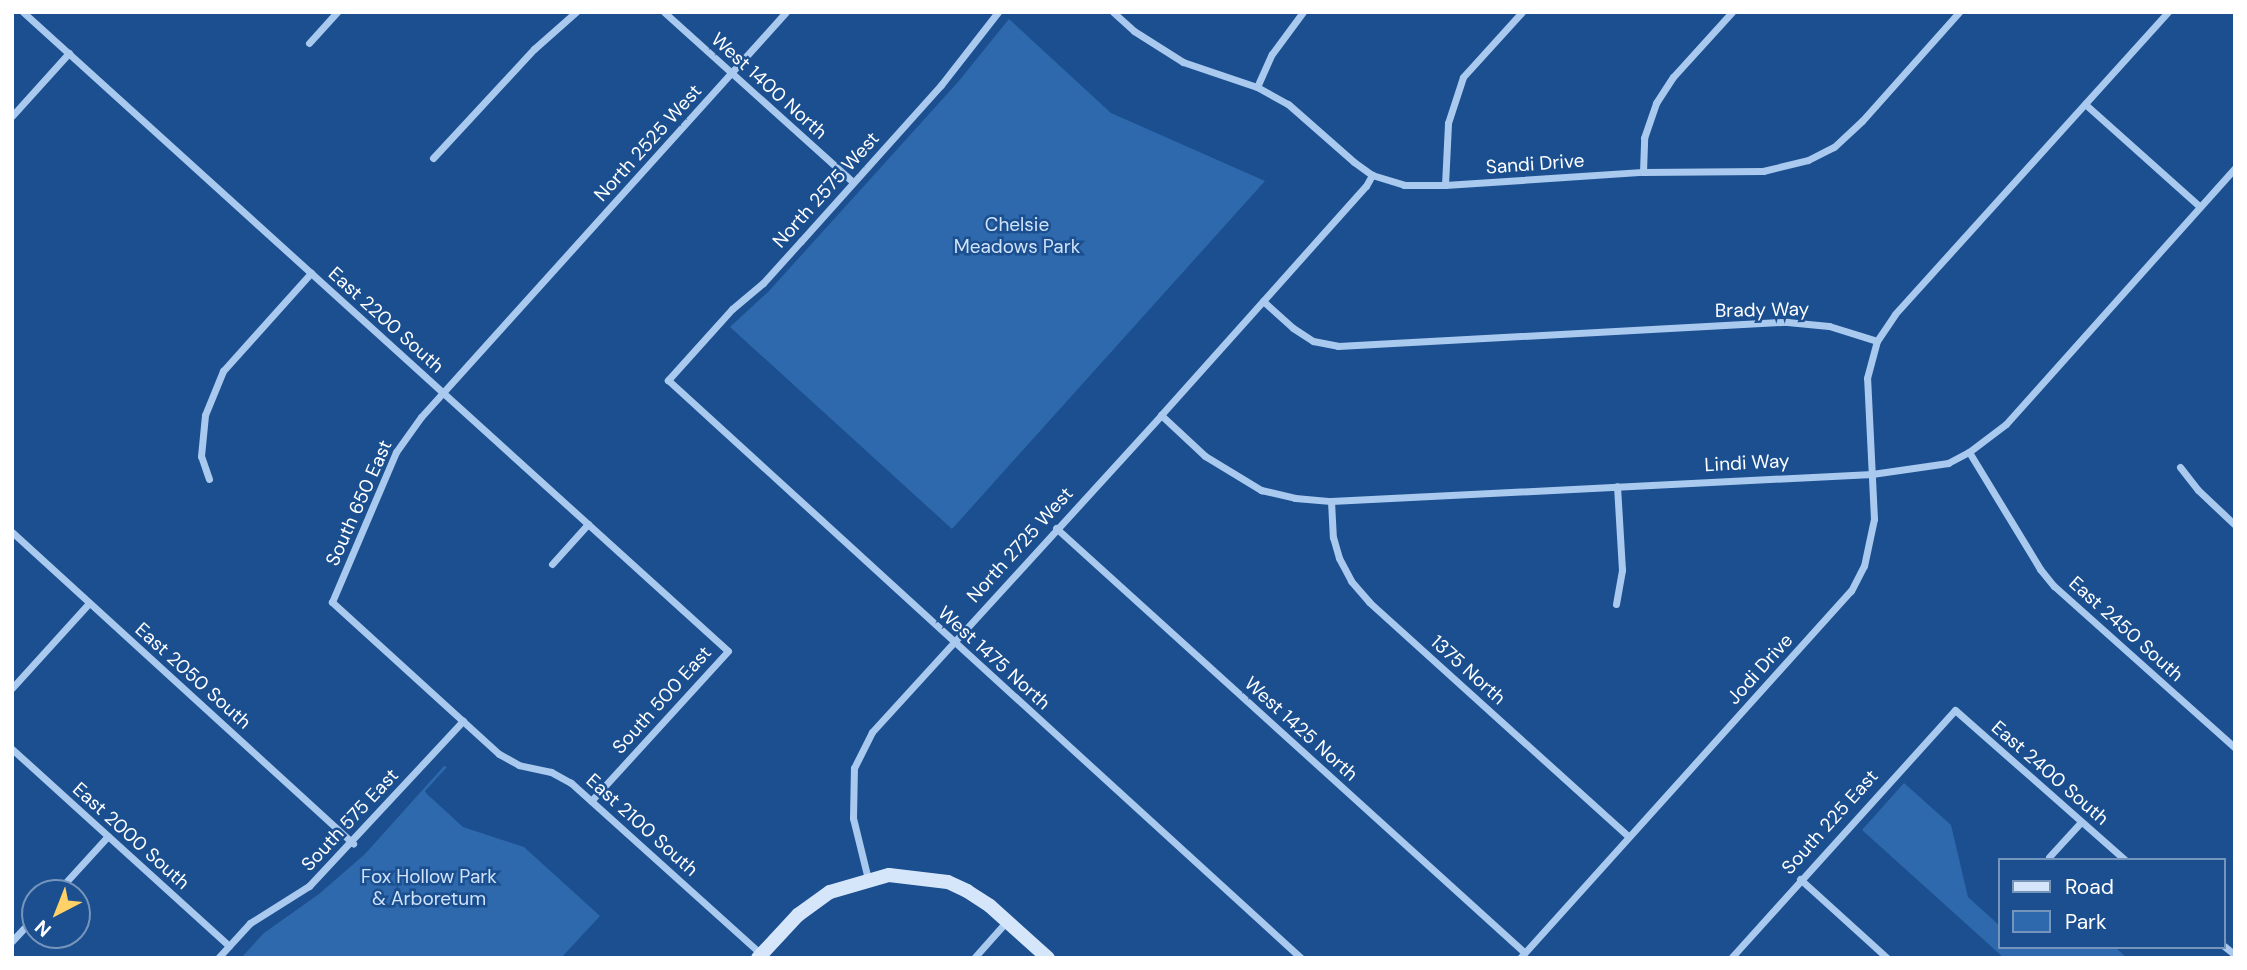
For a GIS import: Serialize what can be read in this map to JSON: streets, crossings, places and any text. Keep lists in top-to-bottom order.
{
  "streets": {
    "street": [
      "West 1400 North",
      "North 2525 West",
      "Sandi Drive",
      "North 2575 West",
      "Brady Way",
      "East 2200 South",
      "Lindi Way",
      "South 650 East",
      "North 2725 West",
      "East 2450 South",
      "West 1475 North",
      "Jodi Drive",
      "1375 North",
      "East 2050 South",
      "South 500 East",
      "West 1425 North",
      "East 2400 South",
      "South 575 East",
      "South 225 East",
      "East 2100 South",
      "East 2000 South"
    ]
  },
  "crossings": [
    ["West 1400 North", "North 2525 West"],
    ["West 1400 North", "North 2575 West"],
    ["North 2525 West", "South 650 East"],
    ["North 2575 West", "West 1475 North"],
    ["Brady Way", "Jodi Drive"],
    ["East 2200 South", "South 650 East"],
    ["East 2200 South", "South 500 East"],
    ["Lindi Way", "North 2725 West"],
    ["Lindi Way", "East 2450 South"],
    ["Lindi Way", "Jodi Drive"],
    ["Lindi Way", "1375 North"],
    ["South 650 East", "East 2100 South"],
    ["North 2725 West", "West 1475 North"],
    ["North 2725 West", "West 1425 North"],
    ["Jodi Drive", "1375 North"],
    ["Jodi Drive", "West 1425 North"],
    ["East 2050 South", "South 575 East"],
    ["South 500 East", "East 2100 South"],
    ["East 2400 South", "South 225 East"],
    ["South 575 East", "East 2100 South"],
    ["South 575 East", "East 2000 South"]
  ],
  "parks": ["Chelsie Meadows Park", "Fox Hollow Park & Arboretum"],
  "legend": ["Road", "Park"],
  "north": "bottom left"
}
